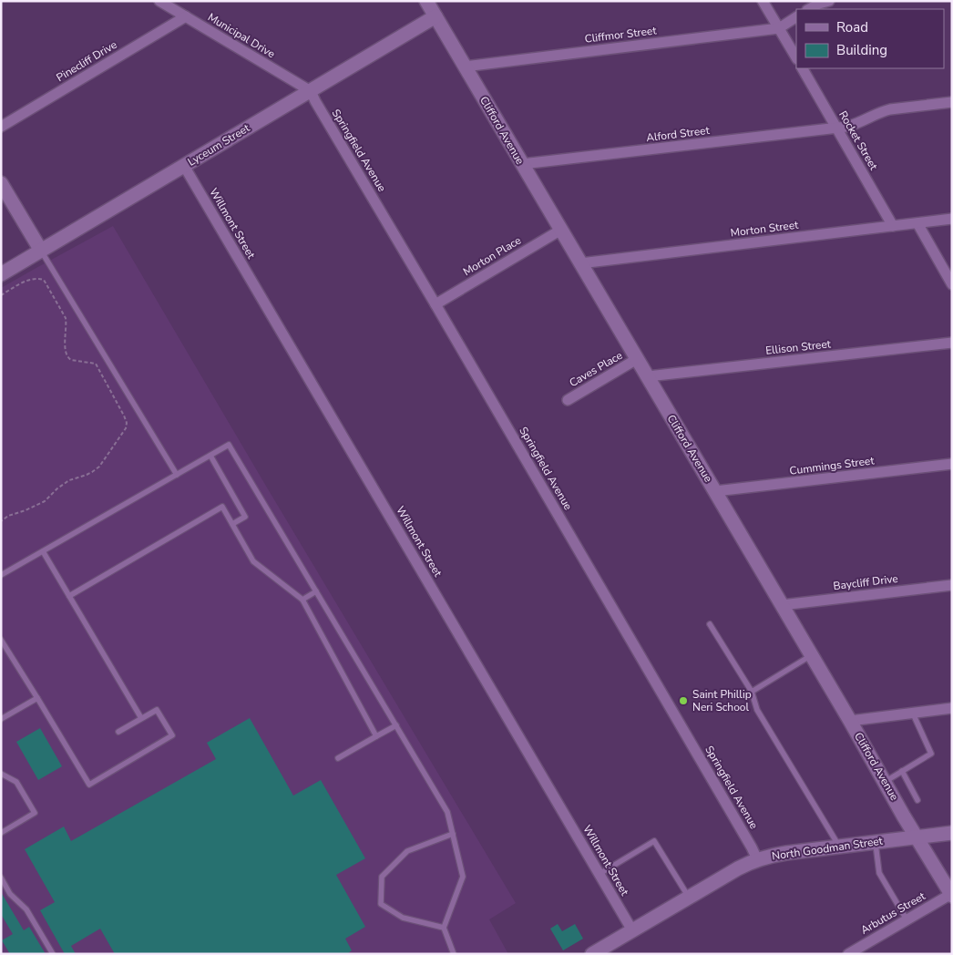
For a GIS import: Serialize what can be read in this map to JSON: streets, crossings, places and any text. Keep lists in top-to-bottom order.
{
  "streets": {
    "main road": ["Clifford Avenue", "Lyceum Street", "North Goodman Street"],
    "street": [
      "Cliffmor Street",
      "Municipal Drive",
      "Pinecliff Drive",
      "Alford Street",
      "Rocket Street",
      "Springfield Avenue",
      "Willmont Street",
      "Morton Street",
      "Morton Place",
      "Ellison Street",
      "Caves Place",
      "Cummings Street",
      "Baycliff Drive",
      "Arbutus Street"
    ]
  },
  "crossings": [
    ["Cliffmor Street", "Clifford Avenue"],
    ["Municipal Drive", "Pinecliff Drive"],
    ["Municipal Drive", "Lyceum Street"],
    ["Municipal Drive", "Springfield Avenue"],
    ["Clifford Avenue", "Alford Street"],
    ["Clifford Avenue", "Lyceum Street"],
    ["Clifford Avenue", "Morton Street"],
    ["Clifford Avenue", "Morton Place"],
    ["Clifford Avenue", "Ellison Street"],
    ["Clifford Avenue", "Caves Place"],
    ["Clifford Avenue", "Cummings Street"],
    ["Clifford Avenue", "Baycliff Drive"],
    ["Clifford Avenue", "North Goodman Street"],
    ["Clifford Avenue", "Arbutus Street"],
    ["Alford Street", "Rocket Street"],
    ["Rocket Street", "Morton Street"],
    ["Lyceum Street", "Springfield Avenue"],
    ["Lyceum Street", "Willmont Street"],
    ["Springfield Avenue", "Morton Place"],
    ["Springfield Avenue", "North Goodman Street"],
    ["Willmont Street", "North Goodman Street"]
  ],
  "places": ["Saint Phillip Neri School"],
  "legend": ["Road", "Building"]
}
